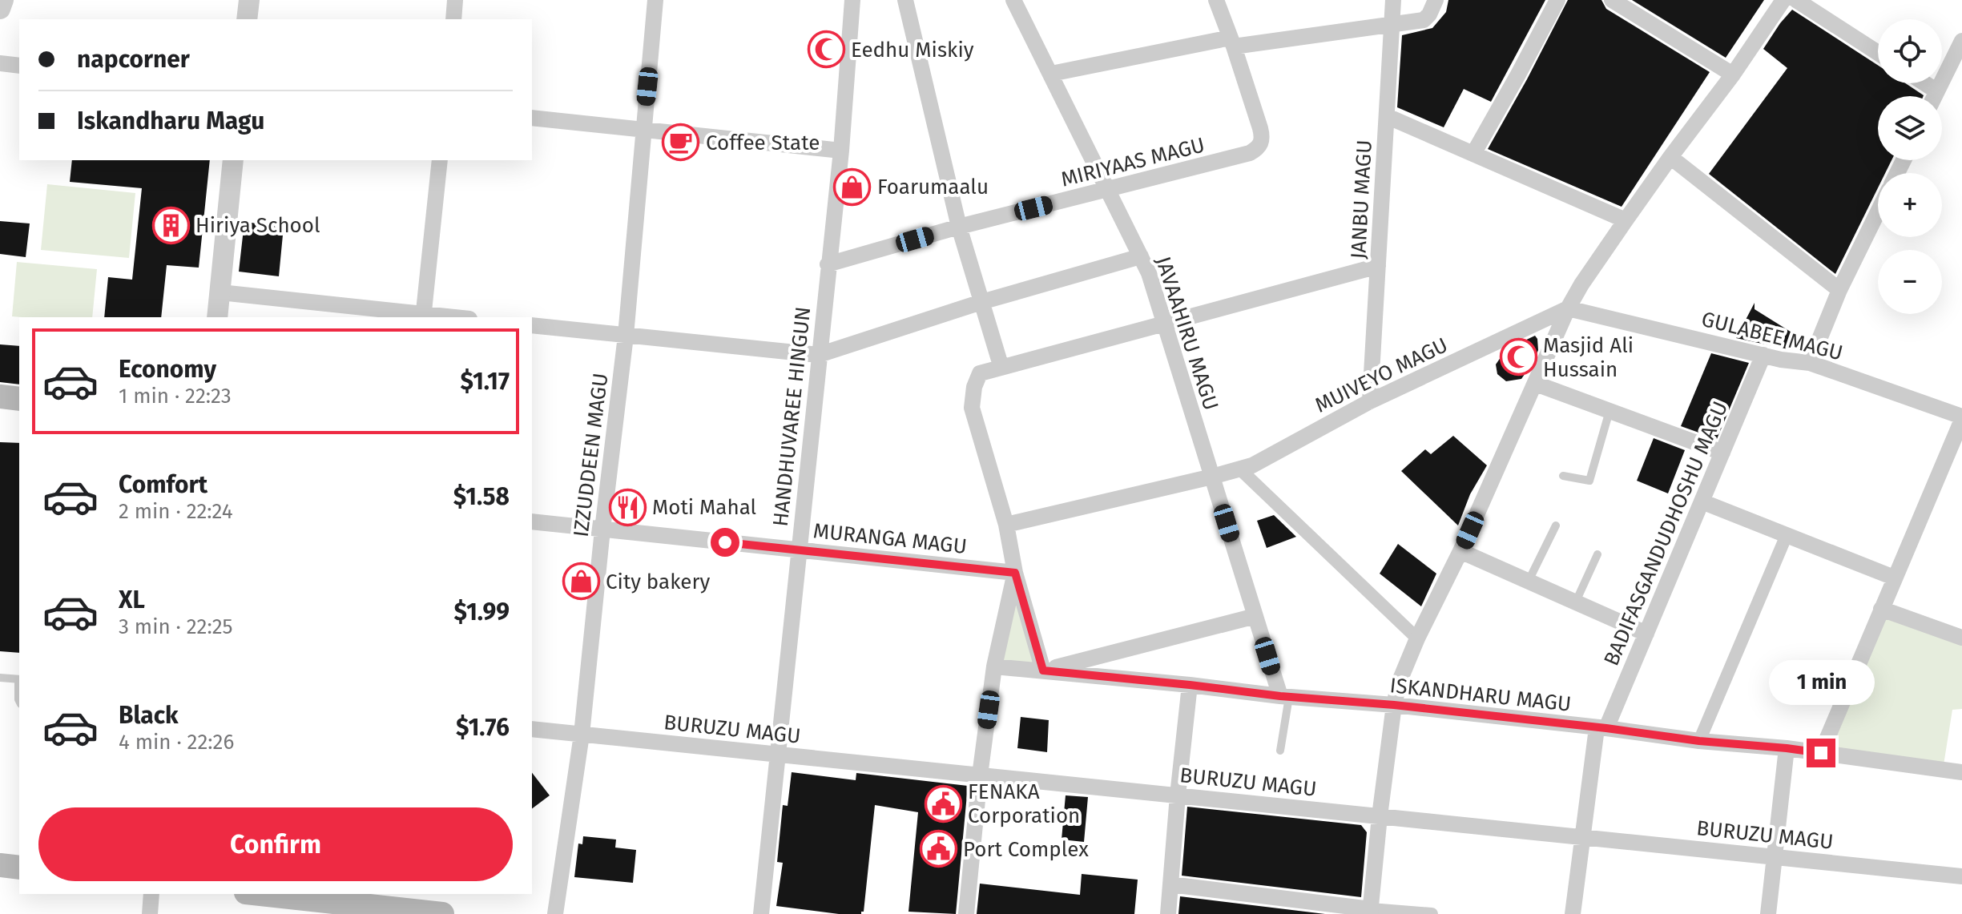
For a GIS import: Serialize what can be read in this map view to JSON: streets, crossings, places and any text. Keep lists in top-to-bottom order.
{
  "streets": {
    "street": [
      "MIRIYAAS MAGU",
      "JANBU MAGU",
      "JAVAAHIRU MAGU",
      "GULABEE MAGU",
      "MUIVEYO MAGU",
      "HANDHUVAREE HINGUN",
      "IZZUDDEEN MAGU",
      "BADIFASGANDUDHOSHU MAGU",
      "MURANGA MAGU",
      "ISKANDHARU MAGU",
      "BURUZU MAGU"
    ]
  },
  "crossings": [
    ["MIRIYAAS MAGU", "JAVAAHIRU MAGU"],
    ["MIRIYAAS MAGU", "HANDHUVAREE HINGUN"],
    ["JANBU MAGU", "MUIVEYO MAGU"],
    ["JAVAAHIRU MAGU", "MUIVEYO MAGU"],
    ["JAVAAHIRU MAGU", "ISKANDHARU MAGU"],
    ["GULABEE MAGU", "MUIVEYO MAGU"],
    ["GULABEE MAGU", "BADIFASGANDUDHOSHU MAGU"],
    ["HANDHUVAREE HINGUN", "MURANGA MAGU"],
    ["HANDHUVAREE HINGUN", "BURUZU MAGU"],
    ["IZZUDDEEN MAGU", "MURANGA MAGU"],
    ["IZZUDDEEN MAGU", "BURUZU MAGU"],
    ["BADIFASGANDUDHOSHU MAGU", "ISKANDHARU MAGU"],
    ["BADIFASGANDUDHOSHU MAGU", "BURUZU MAGU"]
  ],
  "places": {
    "mosque": ["Eedhu Miskiy", "Masjid Ali Hussain"],
    "cafe": ["Coffee State"],
    "shop": ["Foarumaalu", "City bakery"],
    "building": ["Hiriya School"],
    "restaurant": ["Moti Mahal"],
    "public building": ["FENAKA Corporation", "Port Complex"]
  },
  "page": {
    "map_buttons": ["+", "−"],
    "banner": ["napcorner", "Iskandharu Magu"],
    "list": [
      {
        "name": "Economy",
        "note": "1 min · 22:23",
        "value": "$1.17"
      },
      {
        "name": "Comfort",
        "note": "2 min · 22:24",
        "value": "$1.58"
      },
      {
        "name": "XL",
        "note": "3 min · 22:25",
        "value": "$1.99"
      },
      {
        "name": "Black",
        "note": "4 min · 22:26",
        "value": "$1.76"
      }
    ],
    "bubble": "1 min",
    "buttons": "Confirm"
  }
}
